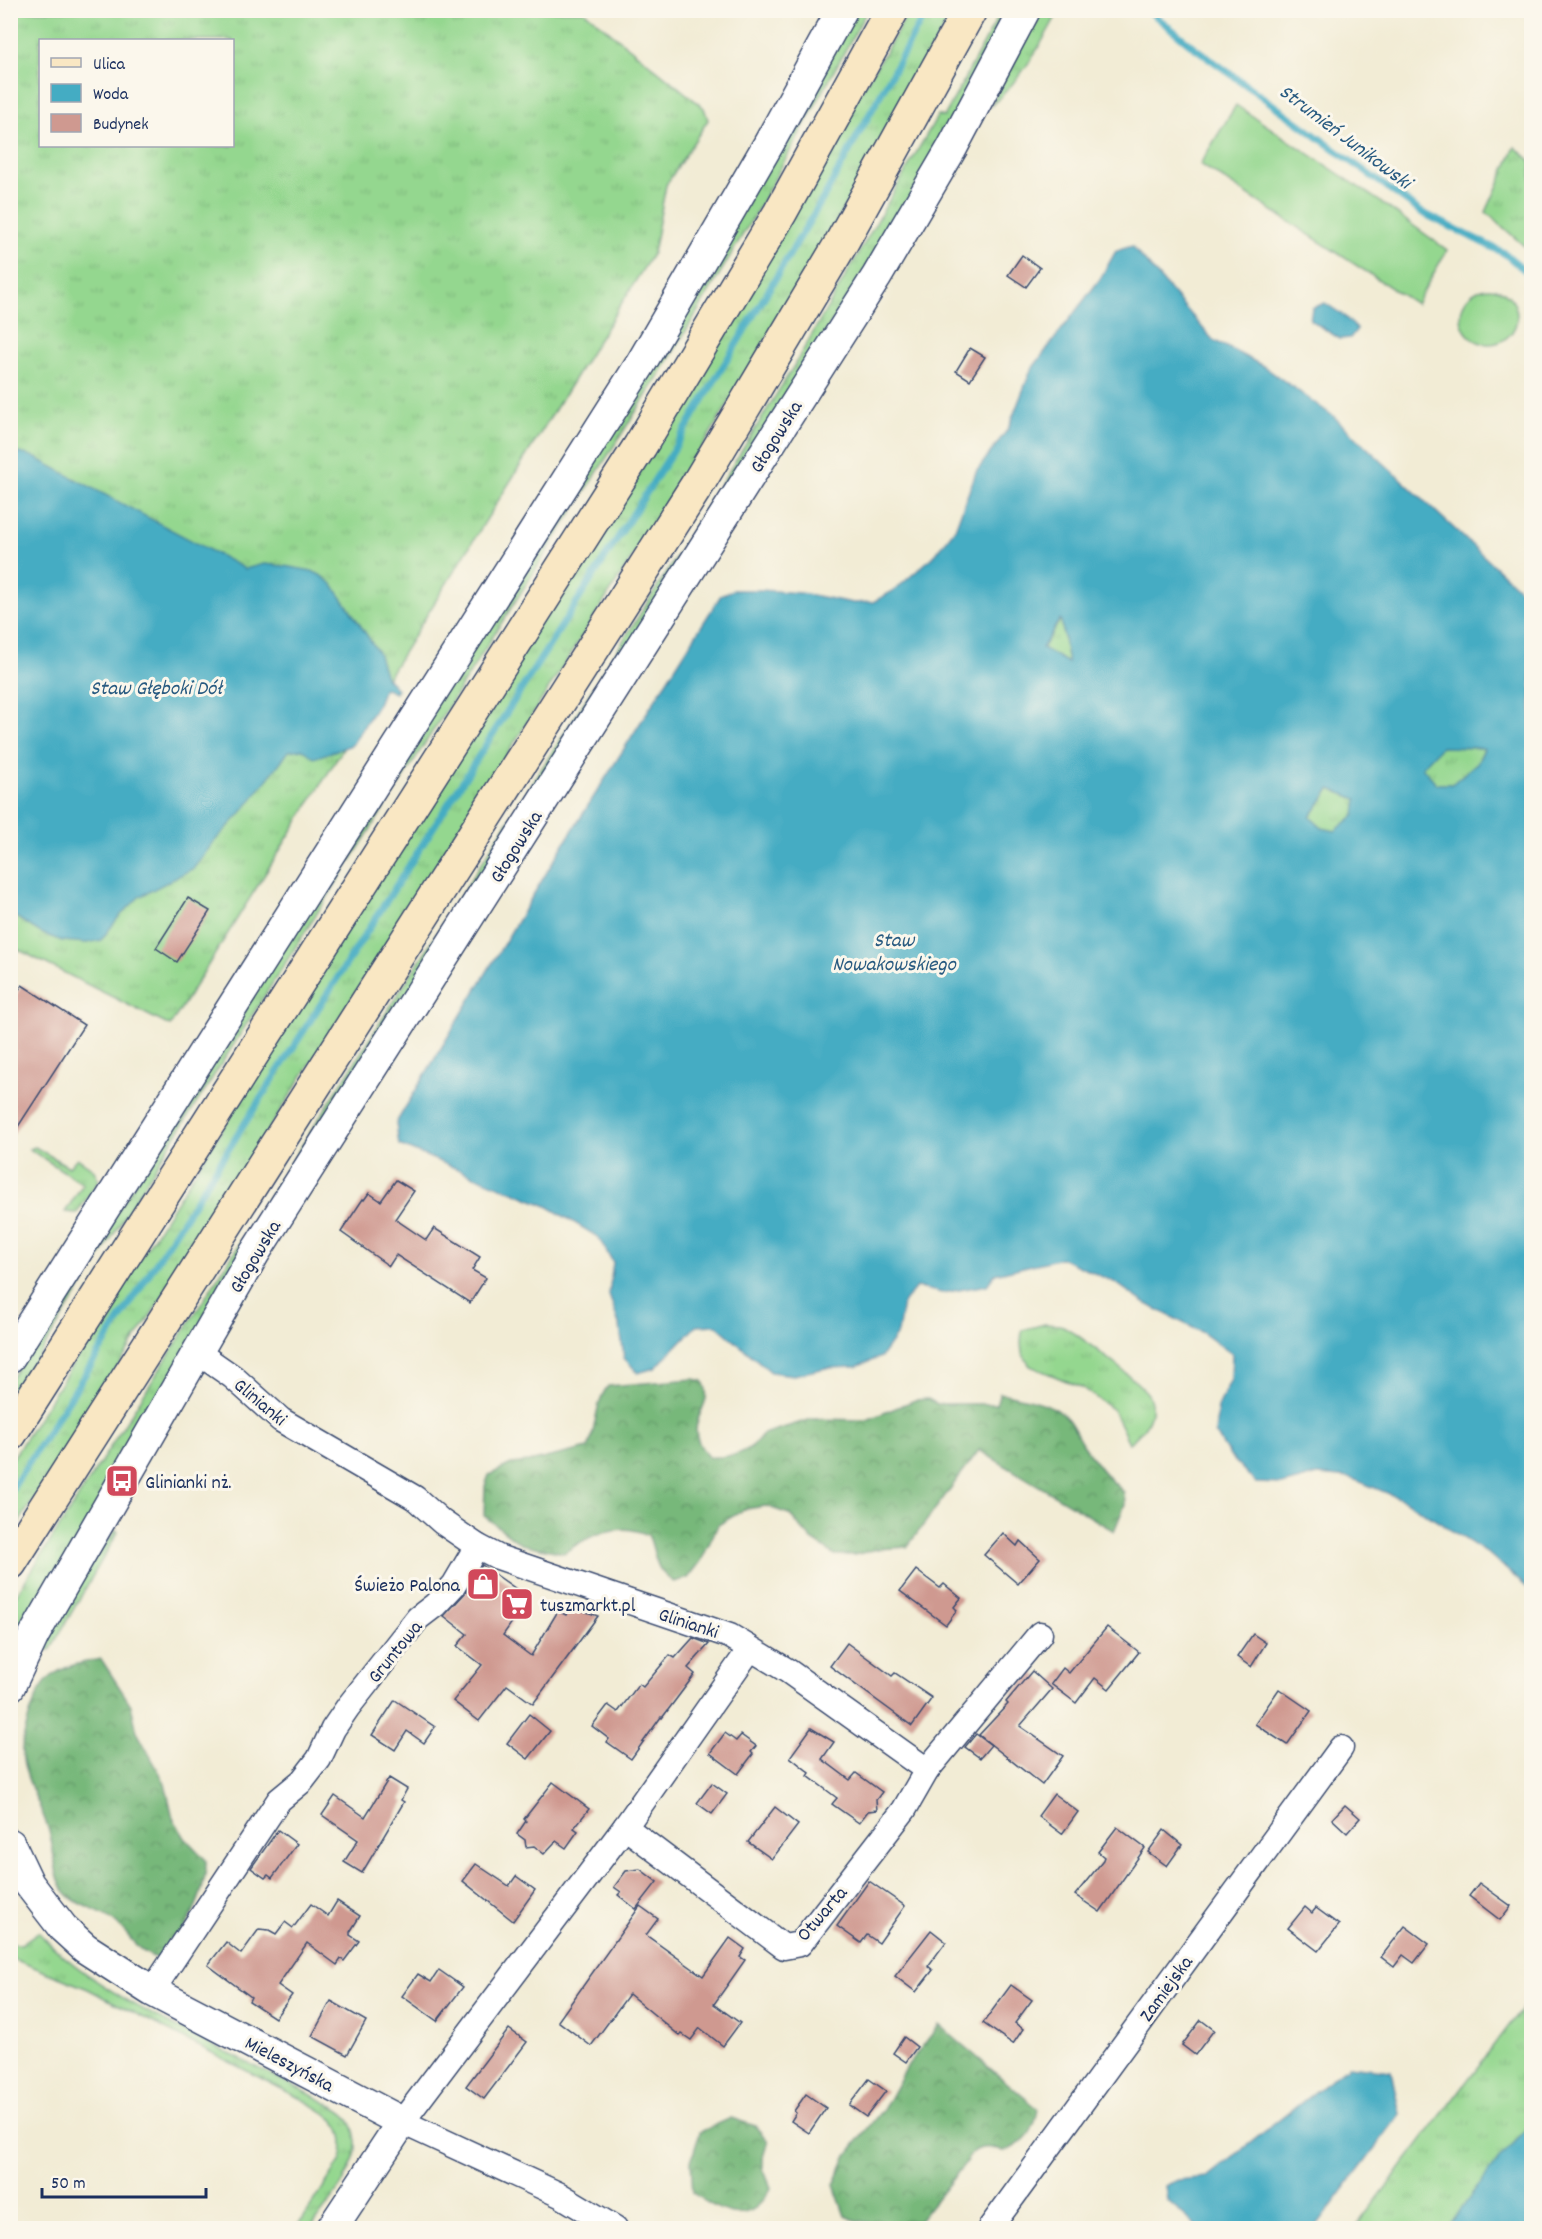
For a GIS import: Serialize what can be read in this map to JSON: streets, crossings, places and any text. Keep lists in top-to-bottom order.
{
  "streets": {
    "main road": ["Głogowska"],
    "street": [
      "Glinianki",
      "Gruntowa",
      "Otwarta",
      "Zamiejska",
      "Mieleszyńska"
    ]
  },
  "crossings": [
    ["Głogowska", "Glinianki"],
    ["Glinianki", "Gruntowa"],
    ["Glinianki", "Otwarta"],
    ["Gruntowa", "Mieleszyńska"]
  ],
  "water": ["Strumień Junikowski", "Staw Głęboki Dół", "Staw Nowakowskiego"],
  "places": {
    "bus stop": ["Glinianki nż."],
    "shop": ["Świeżo Palona"],
    "supermarket": ["tuszmarkt.pl"]
  },
  "legend": ["Ulica", "Woda", "Budynek"],
  "scale_bar": "50 m"
}
